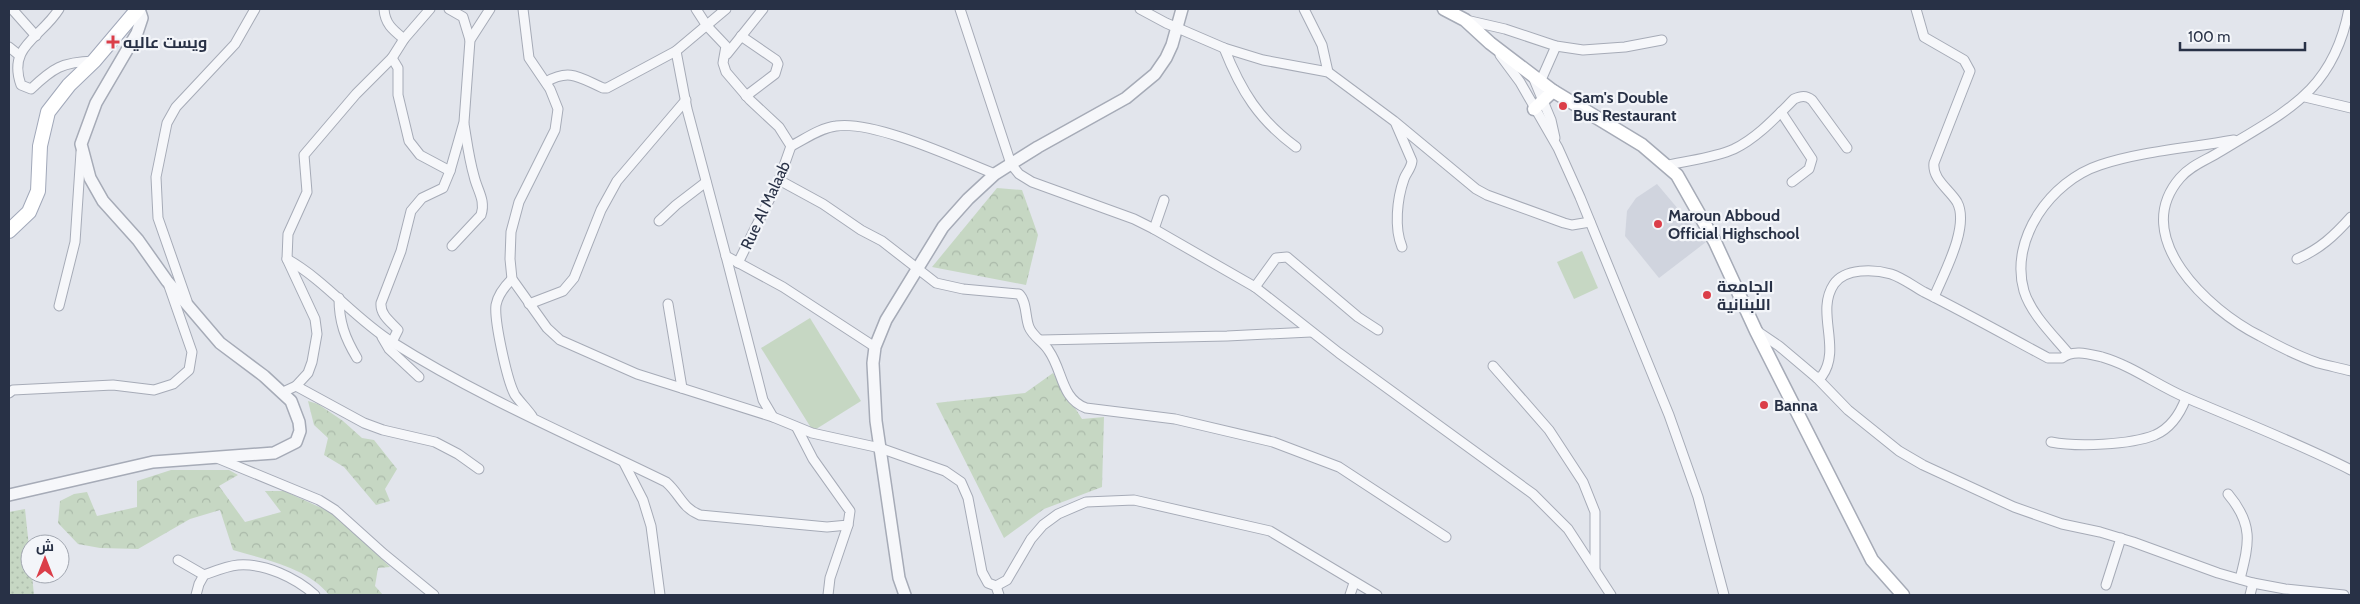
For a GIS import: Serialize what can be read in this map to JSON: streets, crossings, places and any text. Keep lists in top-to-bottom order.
{
  "streets": {
    "street": ["Rue Al Malaab"]
  },
  "places": {
    "health": ["ويست عاليه"],
    "other": [
      "Sam's Double Bus Restaurant",
      "Maroun Abboud Official Highschool",
      "الجامعة اللبنانية",
      "Banna"
    ]
  },
  "scale_bar": "100 m",
  "north": "top"
}
